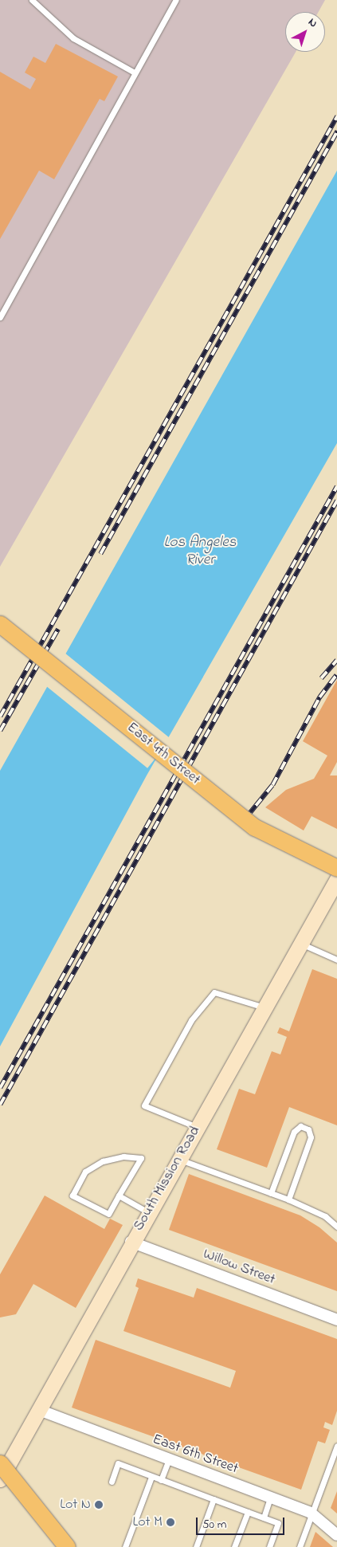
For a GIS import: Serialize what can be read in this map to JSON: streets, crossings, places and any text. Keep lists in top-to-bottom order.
{
  "streets": {
    "main road": ["East 4th Street"],
    "street": ["South Mission Road", "Willow Street", "East 6th Street"]
  },
  "crossings": [
    ["South Mission Road", "Willow Street"],
    ["South Mission Road", "East 6th Street"]
  ],
  "water": ["Los Angeles River"],
  "places": ["Lot N", "Lot M"],
  "scale_bar": "50 m",
  "north": "top right"
}
